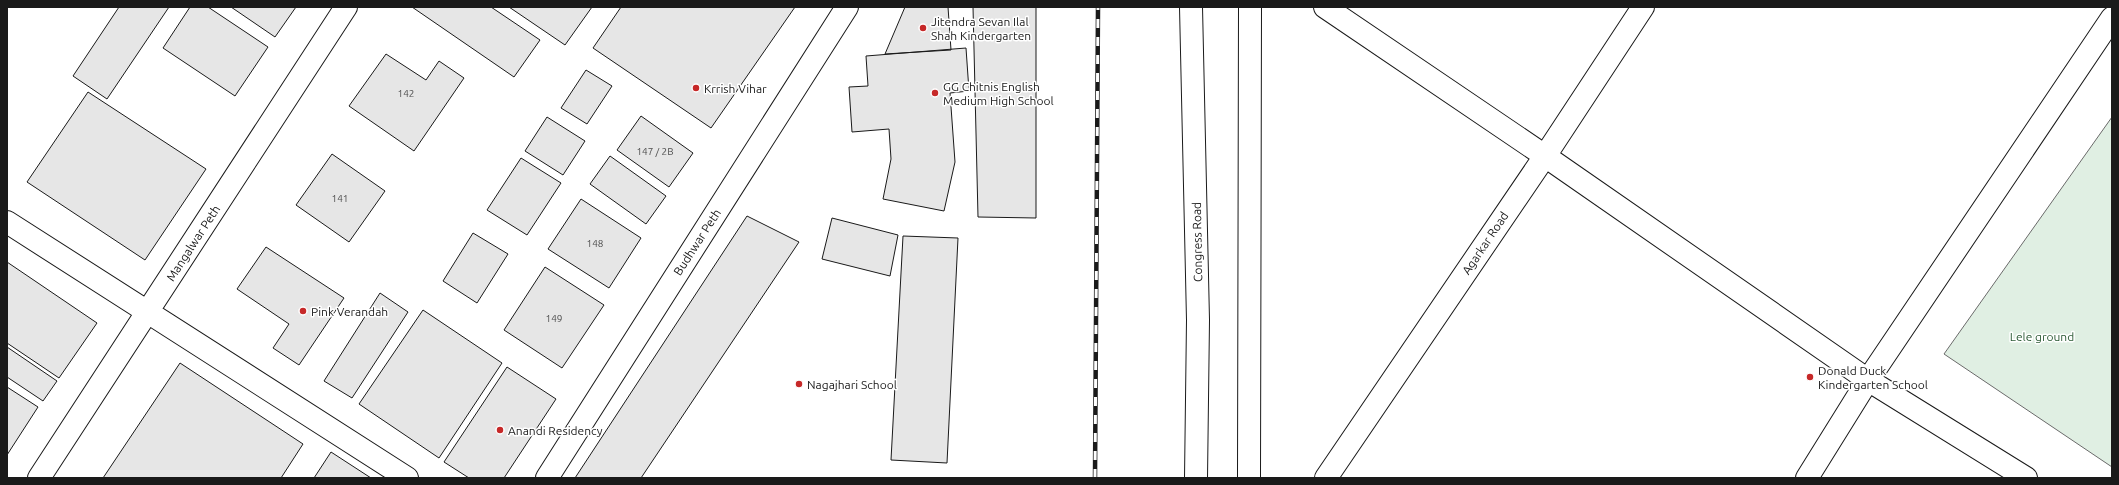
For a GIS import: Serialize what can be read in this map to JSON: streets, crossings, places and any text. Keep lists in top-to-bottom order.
{
  "streets": {
    "main road": [
      "Budhwar Peth",
      "Congress Road",
      "Mangalwar Peth",
      "Agarkar Road"
    ]
  },
  "parks": ["Lele ground"],
  "places": [
    "Jitendra Sevan Ilal Shah Kindergarten",
    "Krrish Vihar",
    "GG Chitnis English Medium High School",
    "Pink Verandah",
    "Donald Duck Kindergarten School",
    "Nagajhari School",
    "Anandi Residency"
  ],
  "house_numbers": [
    "142",
    "147 / 2B",
    "141",
    "148",
    "149"
  ]
}
